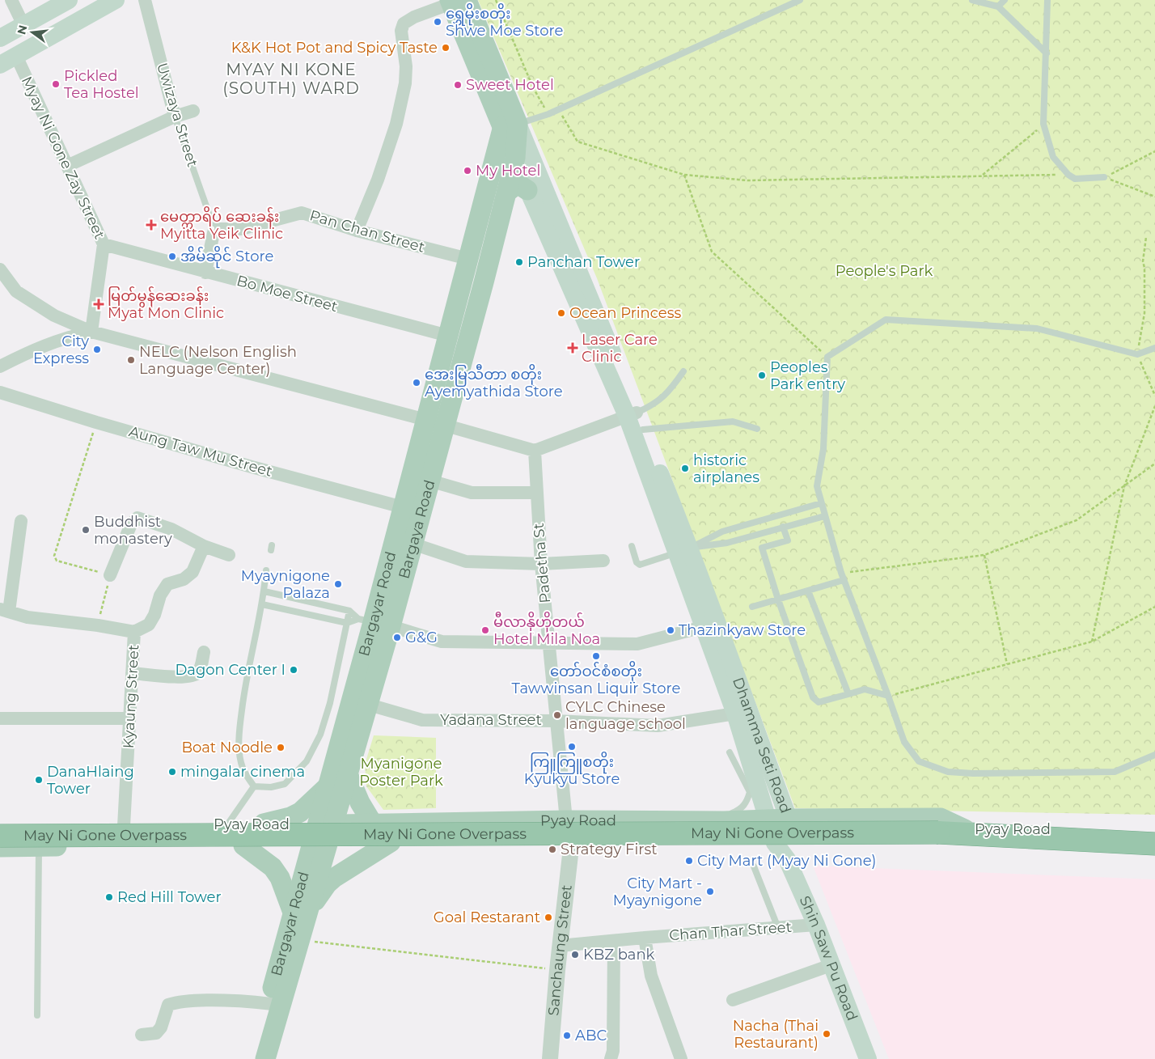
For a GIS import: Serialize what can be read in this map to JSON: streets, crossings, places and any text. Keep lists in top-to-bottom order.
{
  "streets": {
    "highway": ["Pyay Road", "May Ni Gone Overpass"],
    "main road": [
      "Bargaya Road",
      "Bargayar Road",
      "Dhamma Seti Road",
      "Shin Saw Pu Road"
    ],
    "street": [
      "Uwizaya Street",
      "Myay Ni Gone Zay Street",
      "Pan Chan Street",
      "Bo Moe Street",
      "Aung Taw Mu Street",
      "Padetha St",
      "Kyaung Street",
      "Yadana Street",
      "Chan Thar Street",
      "Sanchaung Street"
    ]
  },
  "crossings": [
    ["Uwizaya Street", "Pan Chan Street"],
    ["Myay Ni Gone Zay Street", "Bo Moe Street"],
    ["Pan Chan Street", "Bargaya Road"],
    ["Bo Moe Street", "Bargaya Road"],
    ["Aung Taw Mu Street", "Bargayar Road"],
    ["Bargaya Road", "Bargayar Road"],
    ["Bargaya Road", "Yadana Street"],
    ["Bargaya Road", "Dhamma Seti Road"],
    ["Bargaya Road", "Pyay Road"],
    ["Padetha St", "Yadana Street"],
    ["Padetha St", "Pyay Road"],
    ["Bargayar Road", "Pyay Road"],
    ["Kyaung Street", "Pyay Road"],
    ["Yadana Street", "Dhamma Seti Road"],
    ["Dhamma Seti Road", "Pyay Road"],
    ["Dhamma Seti Road", "Shin Saw Pu Road"],
    ["Pyay Road", "May Ni Gone Overpass"],
    ["Pyay Road", "Sanchaung Street"],
    ["Pyay Road", "Shin Saw Pu Road"],
    ["Chan Thar Street", "Sanchaung Street"],
    ["Chan Thar Street", "Shin Saw Pu Road"]
  ],
  "districts": ["MYAY NI KONE (SOUTH) WARD"],
  "parks": ["People's Park", "Myanigone Poster Park"],
  "places": {
    "other": [
      "ရွှေမိုးစတိုး Shwe Moe Store",
      "K&K Hot Pot and Spicy Taste",
      "Pickled Tea Hostel",
      "Sweet Hotel",
      "My Hotel",
      "အိမ်ဆိုင် Store",
      "Panchan Tower",
      "Ocean Princess",
      "City Express",
      "NELC (Nelson English Language Center)",
      "Peoples Park entry",
      "အေးမြသီတာ စတိုး Ayemyathida Store",
      "historic airplanes",
      "Buddhist monastery",
      "Myaynigone Palaza",
      "မီလာနိုဟိုတယ် Hotel Mila Noa",
      "Thazinkyaw Store",
      "G&G",
      "တော်ဝင်စံစတိုး Tawwinsan Liquir Store",
      "Dagon Center I",
      "CYLC Chinese language school",
      "ကြူကြူစတိုး Kyukyu Store",
      "Boat Noodle",
      "mingalar cinema",
      "DanaHlaing Tower",
      "Strategy First",
      "City Mart (Myay Ni Gone)",
      "City Mart - Myaynigone",
      "Red Hill Tower",
      "Goal Restarant",
      "KBZ bank",
      "Nacha (Thai Restaurant)",
      "ABC"
    ],
    "health": ["မေတ္တာရိပ် ဆေးခန်း Myitta Yeik Clinic", "မြတ်မွန်ဆေးခန်း Myat Mon Clinic", "Laser Care Clinic"]
  },
  "north": "left"
}
